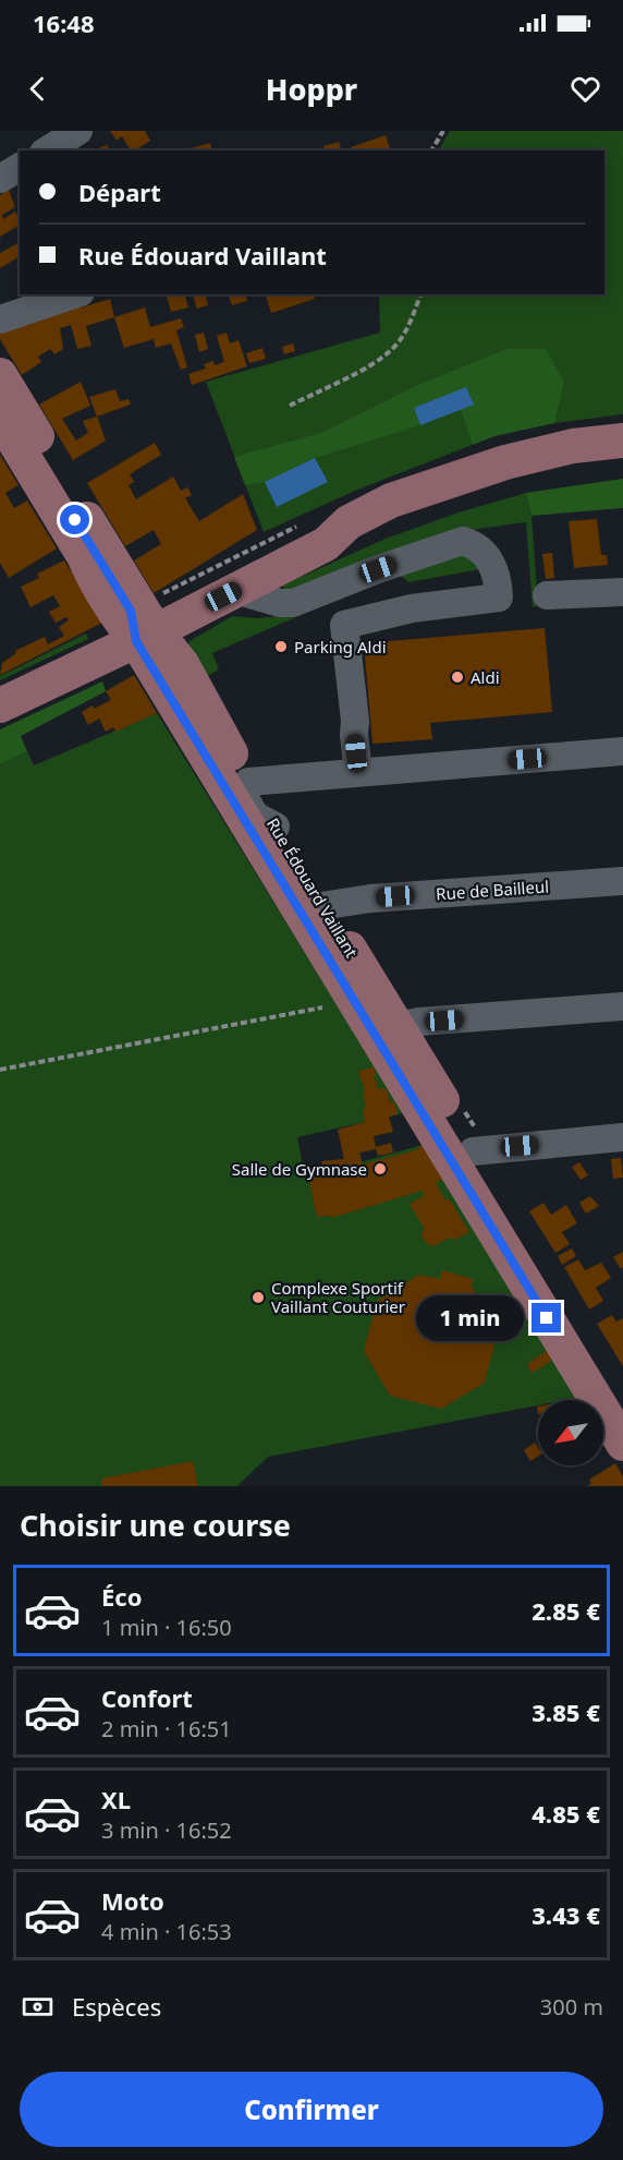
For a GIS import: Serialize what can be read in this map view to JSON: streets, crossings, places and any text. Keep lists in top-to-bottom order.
{
  "streets": {
    "main road": ["Rue Édouard Vaillant"],
    "street": ["Rue de Bailleul"]
  },
  "crossings": [
    ["Rue Édouard Vaillant", "Rue de Bailleul"]
  ],
  "places": [
    "Parking Aldi",
    "Aldi",
    "Salle de Gymnase",
    "Complexe Sportif Vaillant Couturier"
  ],
  "north": "bottom left",
  "page": {
    "status": "16:48",
    "header": "Hoppr",
    "banner": ["Départ", "Rue Édouard Vaillant"],
    "bubble": "1 min",
    "heading": "Choisir une course",
    "list": [
      {
        "name": "Éco",
        "note": "1 min · 16:50",
        "value": "2.85 €"
      },
      {
        "name": "Confort",
        "note": "2 min · 16:51",
        "value": "3.85 €"
      },
      {
        "name": "XL",
        "note": "3 min · 16:52",
        "value": "4.85 €"
      },
      {
        "name": "Moto",
        "note": "4 min · 16:53",
        "value": "3.43 €"
      }
    ],
    "pay": ["Espèces", "300 m"],
    "buttons": "Confirmer"
  }
}
